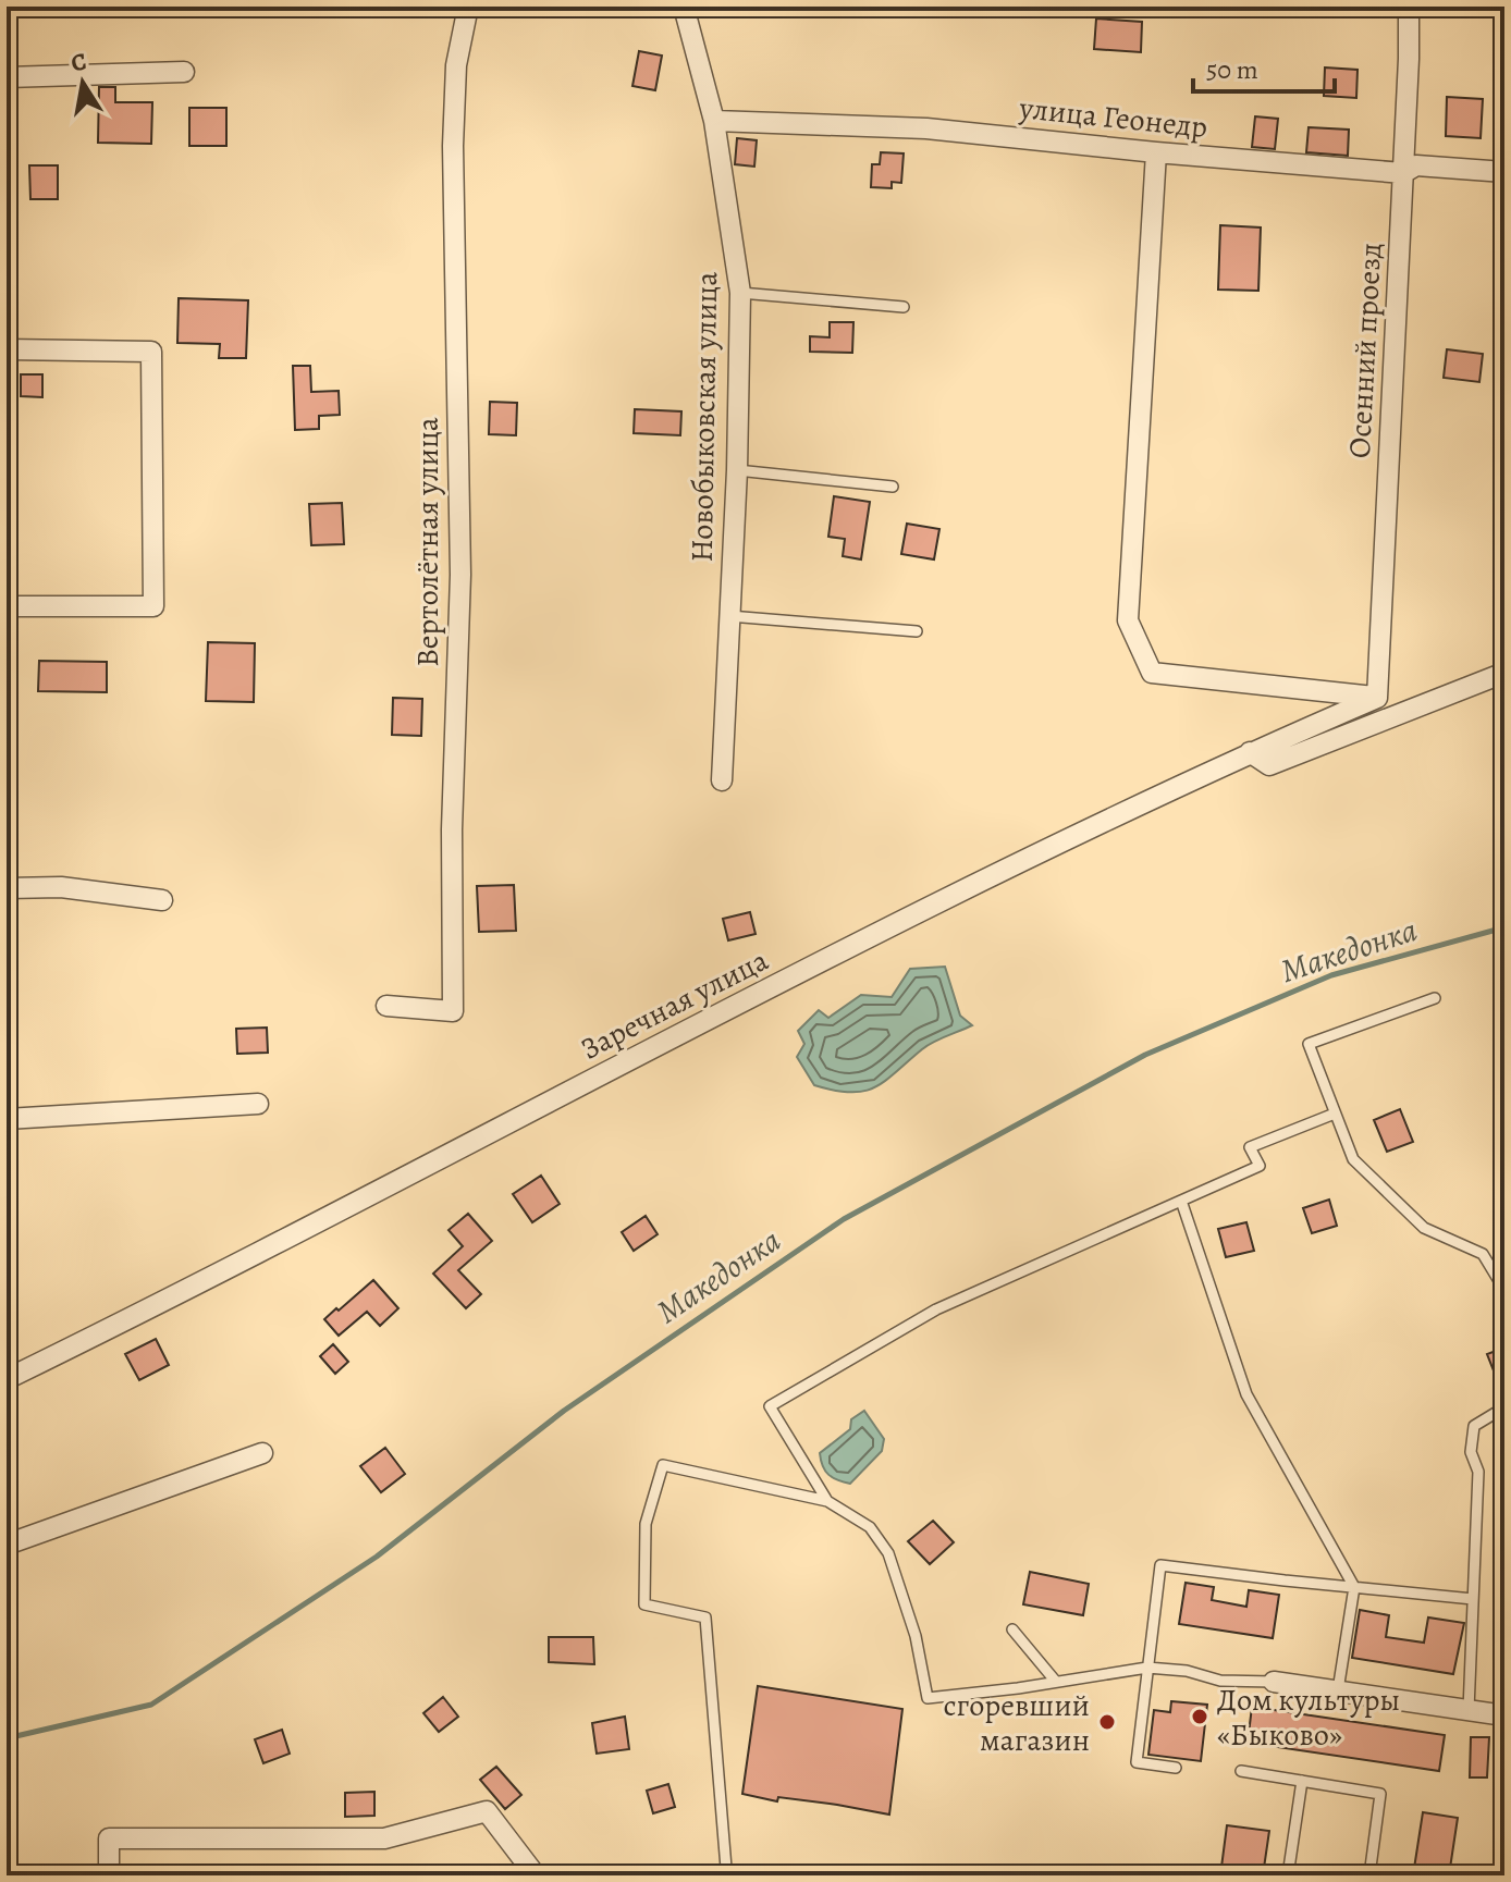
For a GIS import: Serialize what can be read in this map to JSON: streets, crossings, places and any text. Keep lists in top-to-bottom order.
{
  "streets": {
    "street": [
      "улица Геонедр",
      "Осенний проезд",
      "Новобыковская улица",
      "Вертолётная улица",
      "Заречная улица"
    ]
  },
  "crossings": [
    ["улица Геонедр", "Осенний проезд"],
    ["улица Геонедр", "Новобыковская улица"],
    ["Осенний проезд", "Заречная улица"]
  ],
  "water": ["Македонка"],
  "places": ["Дом культуры «Быково»", "сгоревший магазин"],
  "scale_bar": "50 m",
  "north": "top"
}
